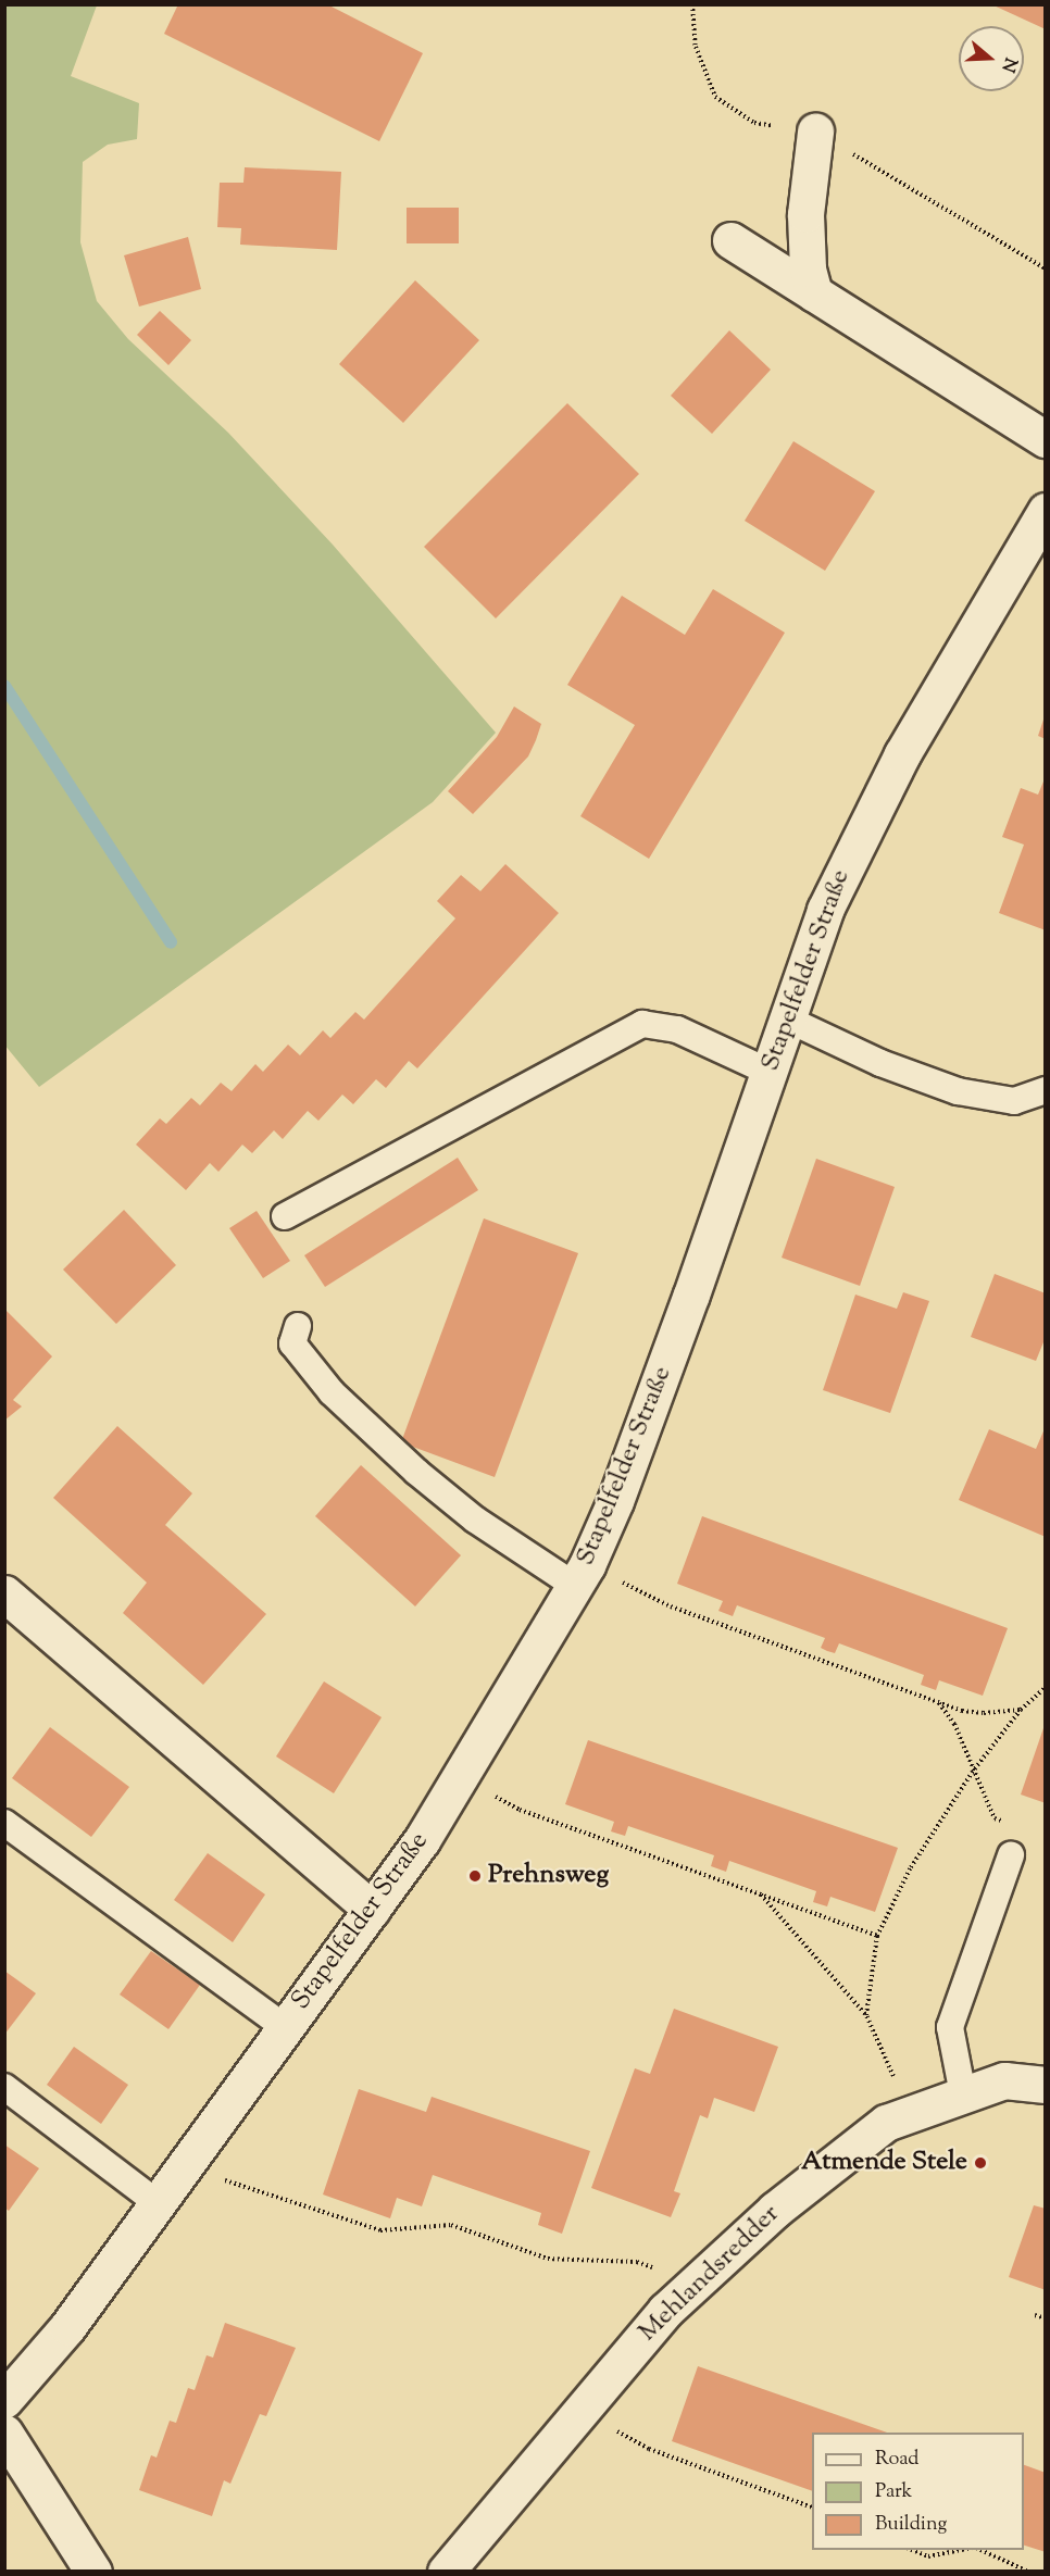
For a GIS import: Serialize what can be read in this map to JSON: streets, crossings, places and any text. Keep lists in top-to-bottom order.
{
  "streets": {
    "street": ["Stapelfelder Straße", "Mehlandsredder"]
  },
  "places": ["Prehnsweg", "Atmende Stele"],
  "legend": ["Road", "Park", "Building"],
  "north": "right"
}
